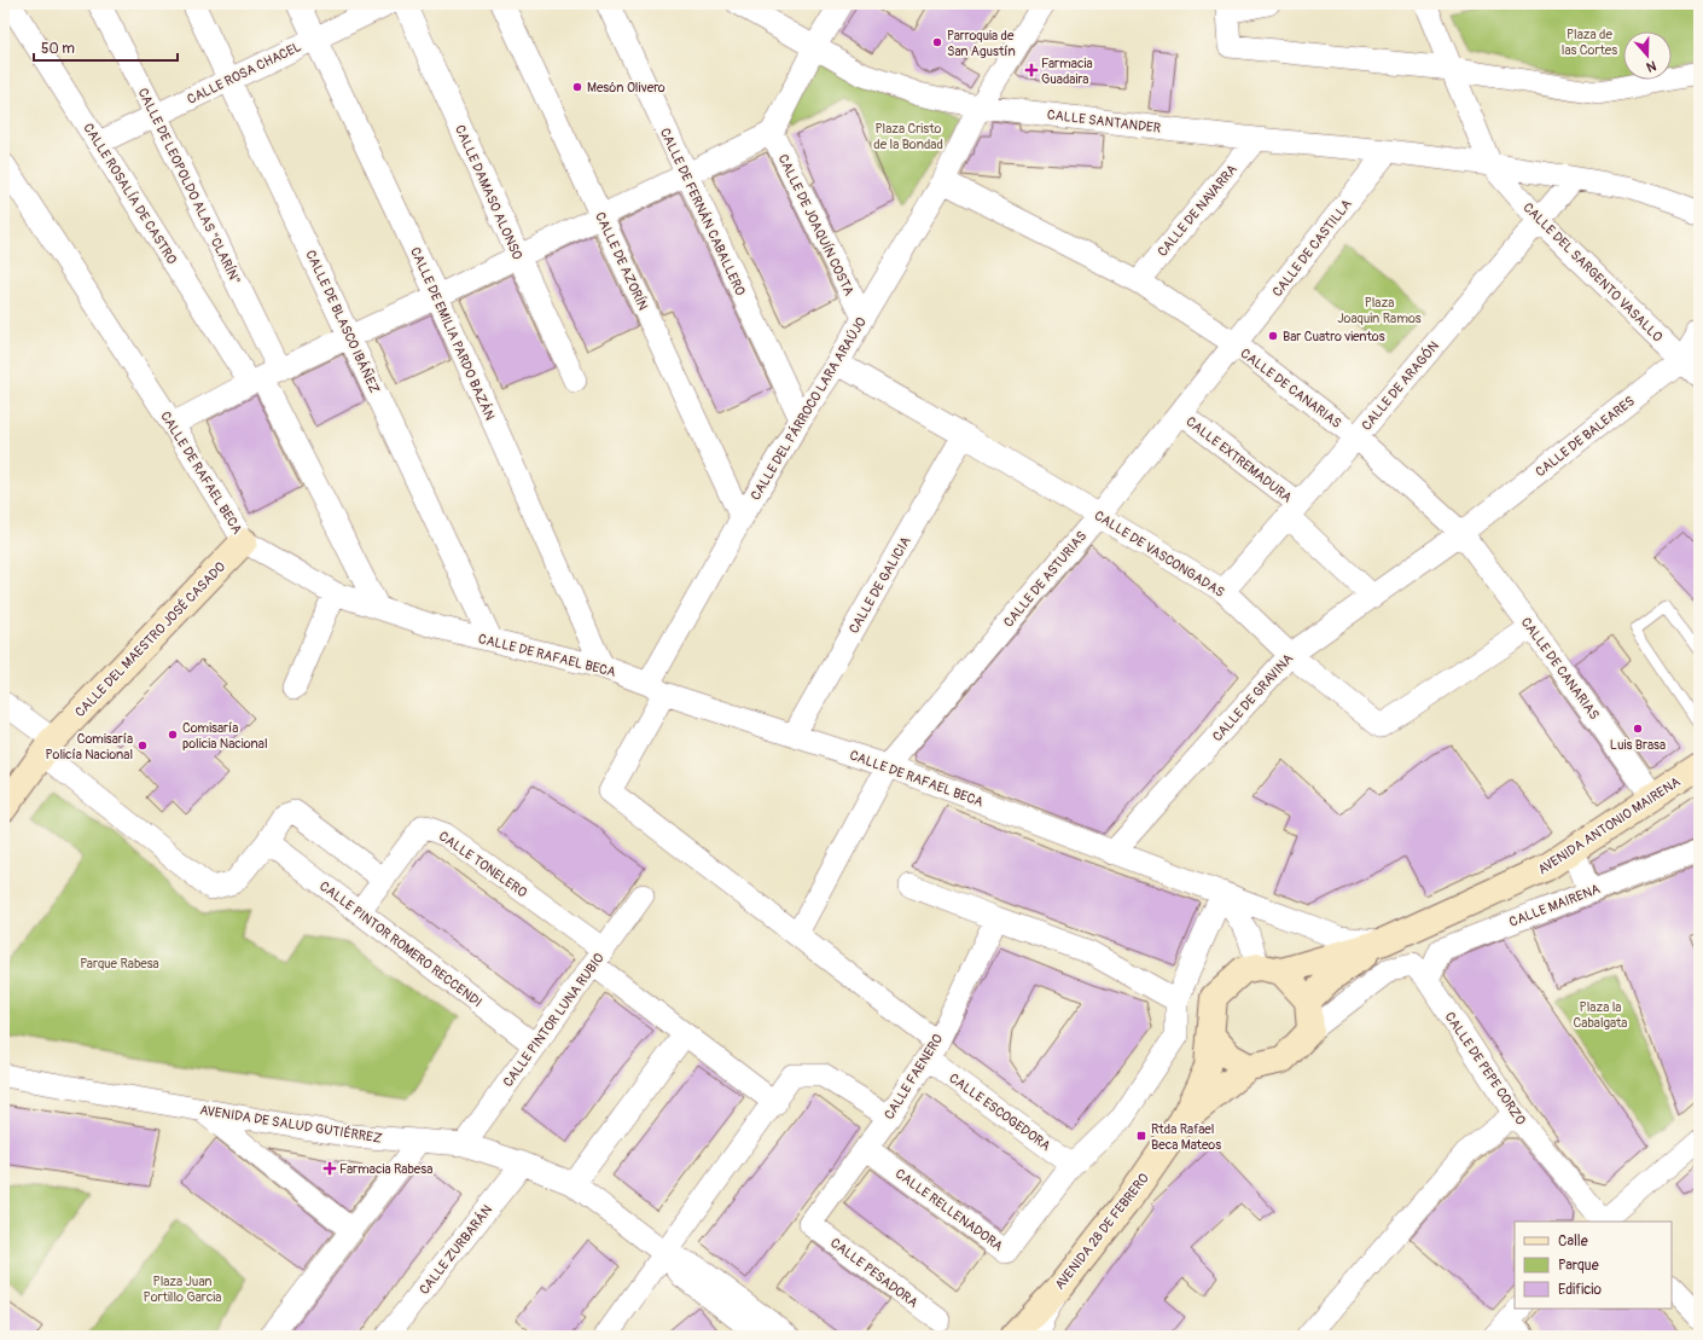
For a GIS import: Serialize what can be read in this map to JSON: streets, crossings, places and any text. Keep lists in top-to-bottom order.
{
  "streets": {
    "main road": ["CALLE DEL MAESTRO JOSÉ CASADO", "AVENIDA ANTONIO MAIRENA", "AVENIDA 28 DE FEBRERO"],
    "street": [
      "CALLE ROSA CHACEL",
      "CALLE SANTANDER",
      "CALLE DE LEOPOLDO ALAS \"CLARÍN\"",
      "CALLE DAMASO ALONSO",
      "CALLE ROSALÍA DE CASTRO",
      "CALLE DE NAVARRA",
      "CALLE DE FERNÁN CABALLERO",
      "CALLE DE JOAQUÍN COSTA",
      "CALLE DE CASTILLA",
      "CALLE DE AZORÍN",
      "CALLE DEL SARGENTO VASALLO",
      "CALLE DE BLASCO IBÁÑEZ",
      "CALLE DE EMILIA PARDO BAZÁN",
      "CALLE DE ARAGÓN",
      "CALLE DE CANARIAS",
      "CALLE DEL PÁRROCO LARA ARAÚJO",
      "CALLE DE BALEARES",
      "CALLE EXTREMADURA",
      "CALLE DE RAFAEL BECA",
      "CALLE DE VASCONGADAS",
      "CALLE DE ASTURIAS",
      "CALLE DE GALICIA",
      "CALLE DE GRAVINA",
      "CALLE TONELERO",
      "CALLE MAIRENA",
      "CALLE PINTOR ROMERO RECCENDI",
      "CALLE PINTOR LUNA RUBIO",
      "CALLE DE PEPE CORZO",
      "CALLE FAENERO",
      "CALLE ESCOGEDORA",
      "AVENIDA DE SALUD GUTIÉRREZ",
      "CALLE RELLENADORA",
      "CALLE ZURBARÁN",
      "CALLE PESADORA"
    ]
  },
  "crossings": [
    ["CALLE ROSA CHACEL", "CALLE DE LEOPOLDO ALAS \"CLARÍN\""],
    ["CALLE ROSA CHACEL", "CALLE ROSALÍA DE CASTRO"],
    ["CALLE ROSA CHACEL", "CALLE DE BLASCO IBÁÑEZ"],
    ["CALLE ROSA CHACEL", "CALLE DE EMILIA PARDO BAZÁN"],
    ["CALLE SANTANDER", "CALLE DE NAVARRA"],
    ["CALLE SANTANDER", "CALLE DE CASTILLA"],
    ["CALLE SANTANDER", "CALLE DEL SARGENTO VASALLO"],
    ["CALLE SANTANDER", "CALLE DE ARAGÓN"],
    ["CALLE SANTANDER", "CALLE DEL PÁRROCO LARA ARAÚJO"],
    ["CALLE DE LEOPOLDO ALAS \"CLARÍN\"", "CALLE ROSALÍA DE CASTRO"],
    ["CALLE DE LEOPOLDO ALAS \"CLARÍN\"", "CALLE DE RAFAEL BECA"],
    ["CALLE DE NAVARRA", "CALLE DE CANARIAS"],
    ["CALLE DE FERNÁN CABALLERO", "CALLE DEL PÁRROCO LARA ARAÚJO"],
    ["CALLE DE JOAQUÍN COSTA", "CALLE DEL PÁRROCO LARA ARAÚJO"],
    ["CALLE DE CASTILLA", "CALLE DE CANARIAS"],
    ["CALLE DE CASTILLA", "CALLE DE ASTURIAS"],
    ["CALLE DE AZORÍN", "CALLE DEL PÁRROCO LARA ARAÚJO"],
    ["CALLE DEL SARGENTO VASALLO", "CALLE DE ARAGÓN"],
    ["CALLE DEL SARGENTO VASALLO", "CALLE DE BALEARES"],
    ["CALLE DE BLASCO IBÁÑEZ", "CALLE DE RAFAEL BECA"],
    ["CALLE DE EMILIA PARDO BAZÁN", "CALLE DE RAFAEL BECA"],
    ["CALLE DE ARAGÓN", "CALLE DE CANARIAS"],
    ["CALLE DE ARAGÓN", "CALLE EXTREMADURA"],
    ["CALLE DE ARAGÓN", "CALLE DE VASCONGADAS"],
    ["CALLE DE CANARIAS", "CALLE DEL PÁRROCO LARA ARAÚJO"],
    ["CALLE DE CANARIAS", "CALLE DE BALEARES"],
    ["CALLE DE CANARIAS", "CALLE DE VASCONGADAS"],
    ["CALLE DE CANARIAS", "CALLE DE ASTURIAS"],
    ["CALLE DE CANARIAS", "CALLE DE GRAVINA"],
    ["CALLE DE CANARIAS", "AVENIDA ANTONIO MAIRENA"],
    ["CALLE DEL PÁRROCO LARA ARAÚJO", "CALLE DE RAFAEL BECA"],
    ["CALLE DEL PÁRROCO LARA ARAÚJO", "CALLE DE VASCONGADAS"],
    ["CALLE DEL PÁRROCO LARA ARAÚJO", "CALLE DE ASTURIAS"],
    ["CALLE DEL PÁRROCO LARA ARAÚJO", "CALLE ESCOGEDORA"],
    ["CALLE DE BALEARES", "CALLE DE GRAVINA"],
    ["CALLE EXTREMADURA", "CALLE DE ASTURIAS"],
    ["CALLE EXTREMADURA", "CALLE DE GRAVINA"],
    ["CALLE DE RAFAEL BECA", "CALLE DE ASTURIAS"],
    ["CALLE DE RAFAEL BECA", "CALLE DE GALICIA"],
    ["CALLE DE RAFAEL BECA", "CALLE DEL MAESTRO JOSÉ CASADO"],
    ["CALLE DE RAFAEL BECA", "CALLE DE GRAVINA"],
    ["CALLE DE RAFAEL BECA", "AVENIDA ANTONIO MAIRENA"],
    ["CALLE DE VASCONGADAS", "CALLE DE ASTURIAS"],
    ["CALLE DE VASCONGADAS", "CALLE DE GALICIA"],
    ["CALLE DE VASCONGADAS", "CALLE DE GRAVINA"],
    ["CALLE DE ASTURIAS", "CALLE ESCOGEDORA"],
    ["CALLE TONELERO", "CALLE PINTOR ROMERO RECCENDI"],
    ["CALLE TONELERO", "CALLE PINTOR LUNA RUBIO"],
    ["CALLE MAIRENA", "CALLE DE PEPE CORZO"],
    ["CALLE PINTOR ROMERO RECCENDI", "CALLE PINTOR LUNA RUBIO"],
    ["CALLE PINTOR LUNA RUBIO", "AVENIDA DE SALUD GUTIÉRREZ"],
    ["CALLE DE PEPE CORZO", "AVENIDA 28 DE FEBRERO"],
    ["CALLE FAENERO", "CALLE ESCOGEDORA"],
    ["CALLE FAENERO", "CALLE RELLENADORA"],
    ["CALLE FAENERO", "CALLE PESADORA"],
    ["CALLE ESCOGEDORA", "CALLE RELLENADORA"],
    ["AVENIDA DE SALUD GUTIÉRREZ", "CALLE ZURBARÁN"]
  ],
  "parks": [
    "Plaza de las Cortes",
    "Plaza Cristo de la Bondad",
    "Plaza Joaquin Ramos",
    "Parque Rabesa",
    "Plaza la Cabalgata",
    "Plaza Juan Portillo Garcia"
  ],
  "places": {
    "other": [
      "Parroquia de San Agustín",
      "Mesón Olivero",
      "Bar Cuatro vientos",
      "Luis Brasa",
      "Comisaría policia Nacional",
      "Comisaría Policía Nacional"
    ],
    "health": ["Farmacia Guadaira", "Farmacia Rabesa"],
    "transit": ["Rtda Rafael Beca Mateos"]
  },
  "legend": ["Calle", "Parque", "Edificio"],
  "scale_bar": "50 m",
  "north": "bottom"
}
